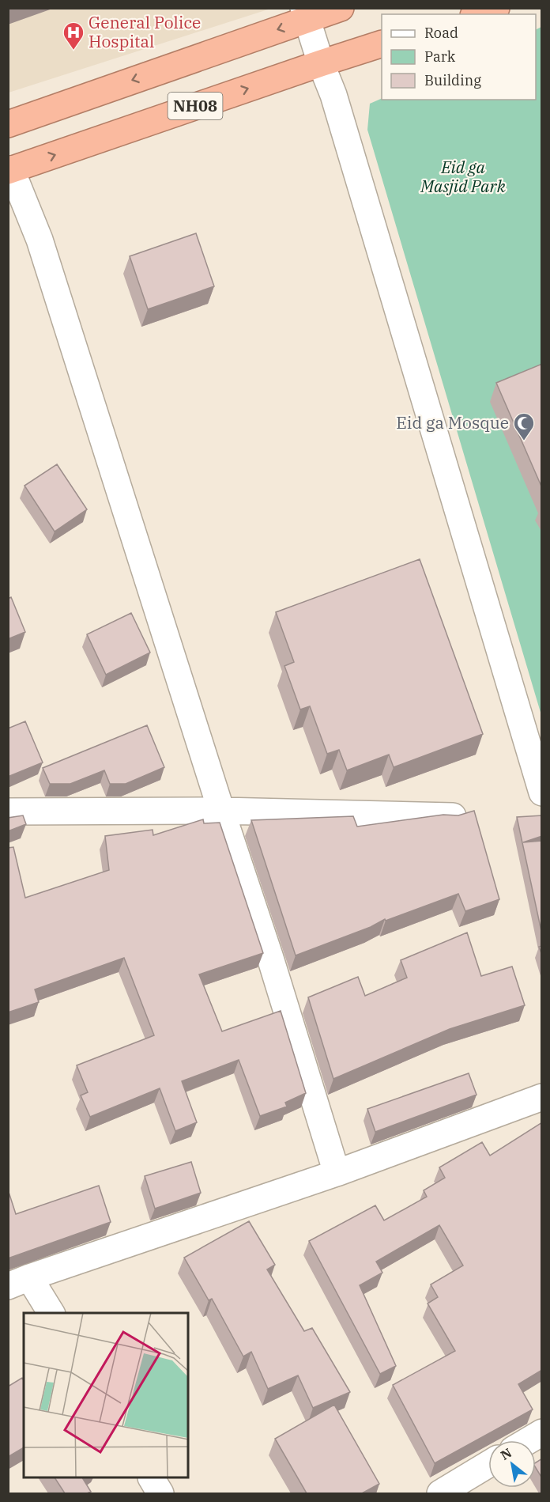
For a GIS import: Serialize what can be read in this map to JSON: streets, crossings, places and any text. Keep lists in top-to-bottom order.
{
  "streets": {
    "highway": ["NH08"]
  },
  "parks": ["Eid ga Masjid Park"],
  "places": {
    "hospital": ["General Police Hospital"],
    "mosque": ["Eid ga Mosque"]
  },
  "legend": ["Road", "Park", "Building"],
  "north": "top left"
}
